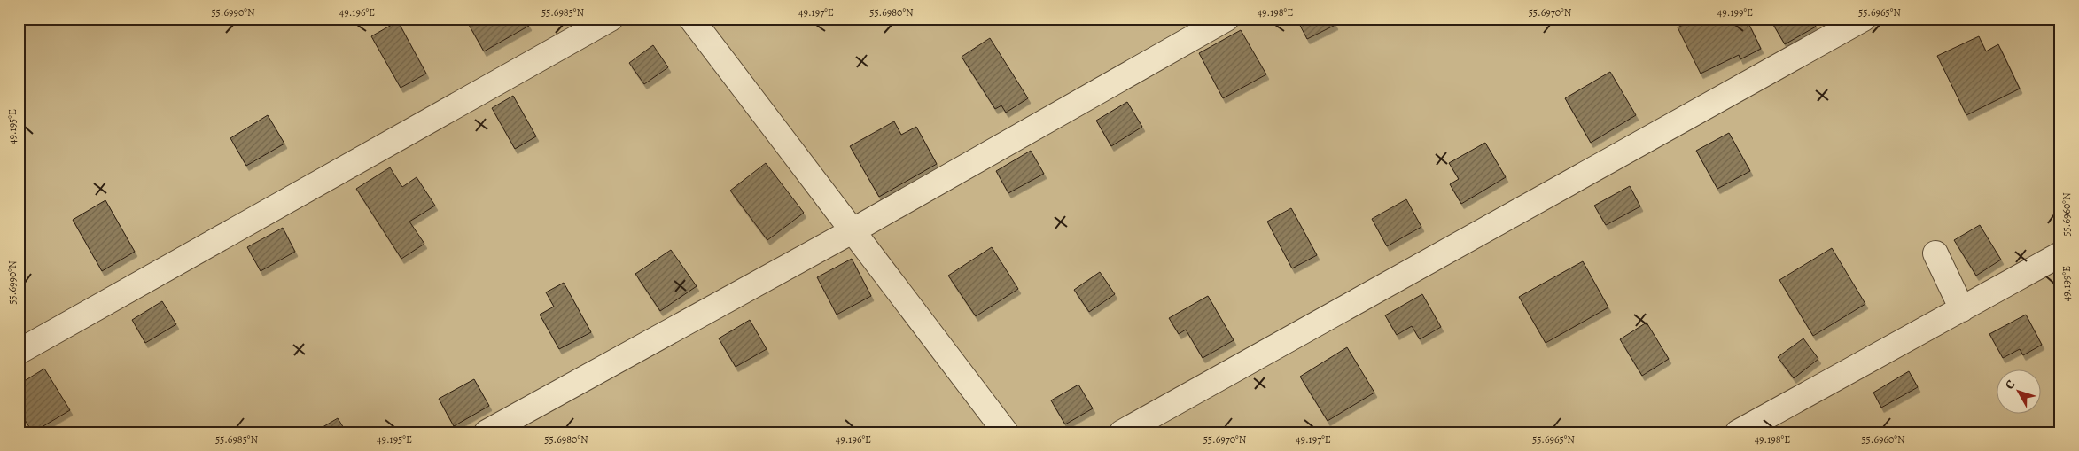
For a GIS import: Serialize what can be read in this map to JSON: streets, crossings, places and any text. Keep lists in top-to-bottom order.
{
  "north": "top left",
  "coordinates": [
    "55.6990°N",
    "49.196°E",
    "55.6985°N",
    "49.197°E",
    "55.6980°N",
    "49.198°E",
    "55.6970°N",
    "49.199°E",
    "55.6965°N",
    "49.195°E",
    "55.6960°N"
  ]
}
